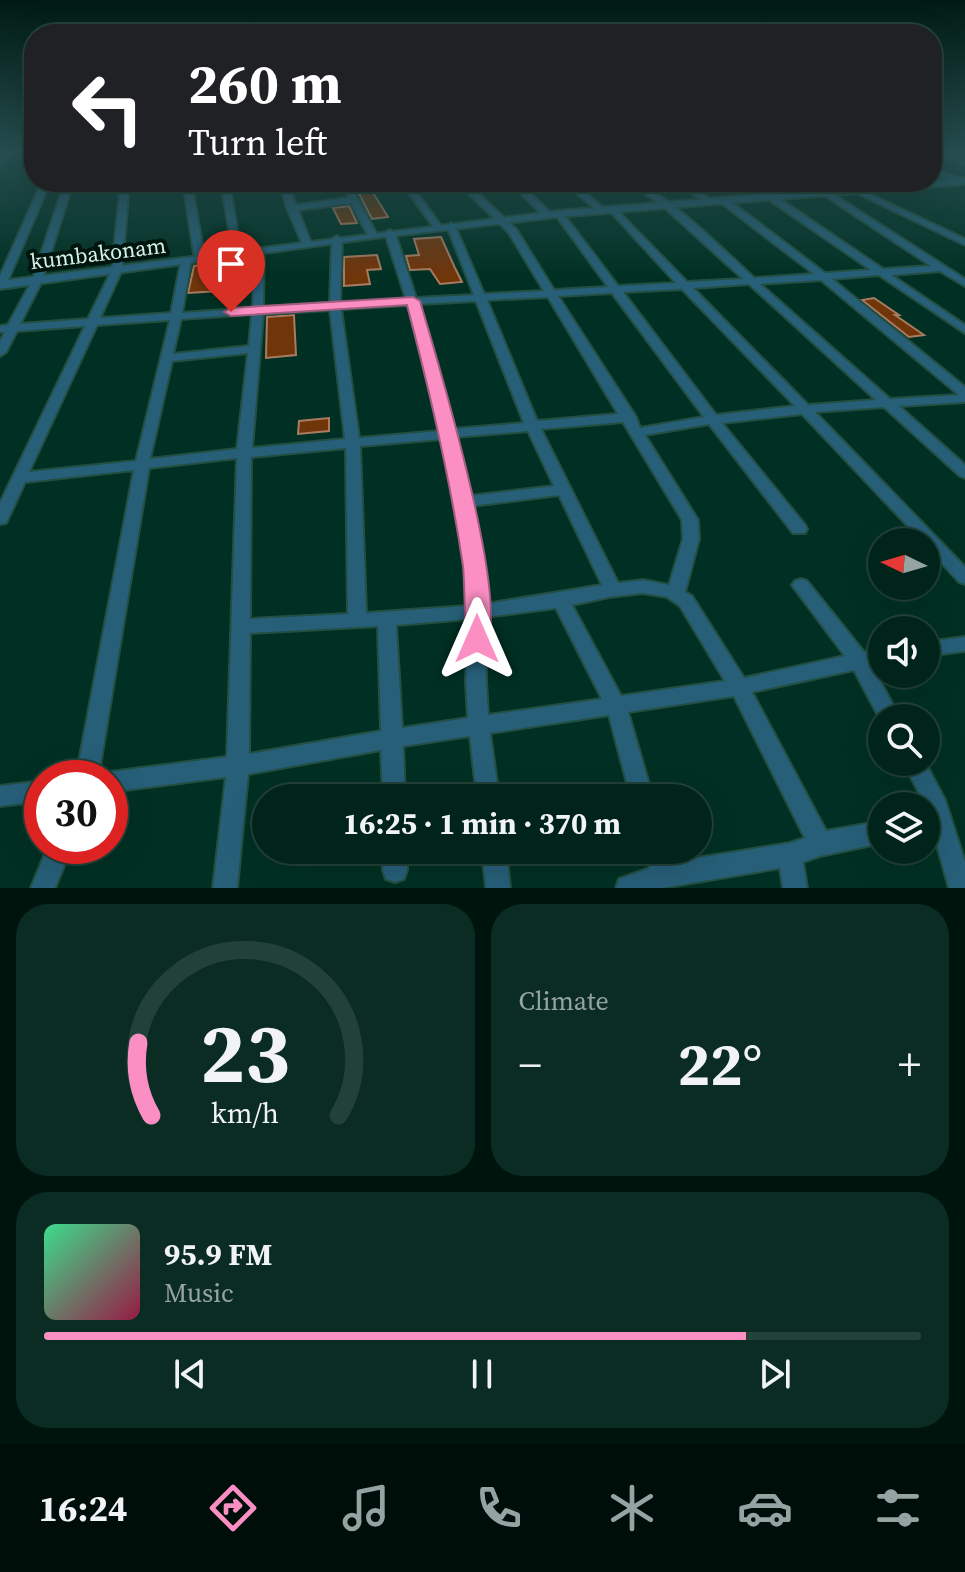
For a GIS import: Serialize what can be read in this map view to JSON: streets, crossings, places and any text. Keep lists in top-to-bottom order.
{
  "streets": {
    "street": ["kumbakonam"]
  },
  "north": "left",
  "page": {
    "turn": ["260 m", "Turn left"],
    "limit": "30",
    "trip": "16:25 · 1 min · 370 m",
    "tile": "Climate",
    "heat": ["−", "22°", "+"],
    "song": ["95.9 FM", "Music"],
    "tabs": "16:24",
    "gauge": ["23", "km/h"]
  }
}
